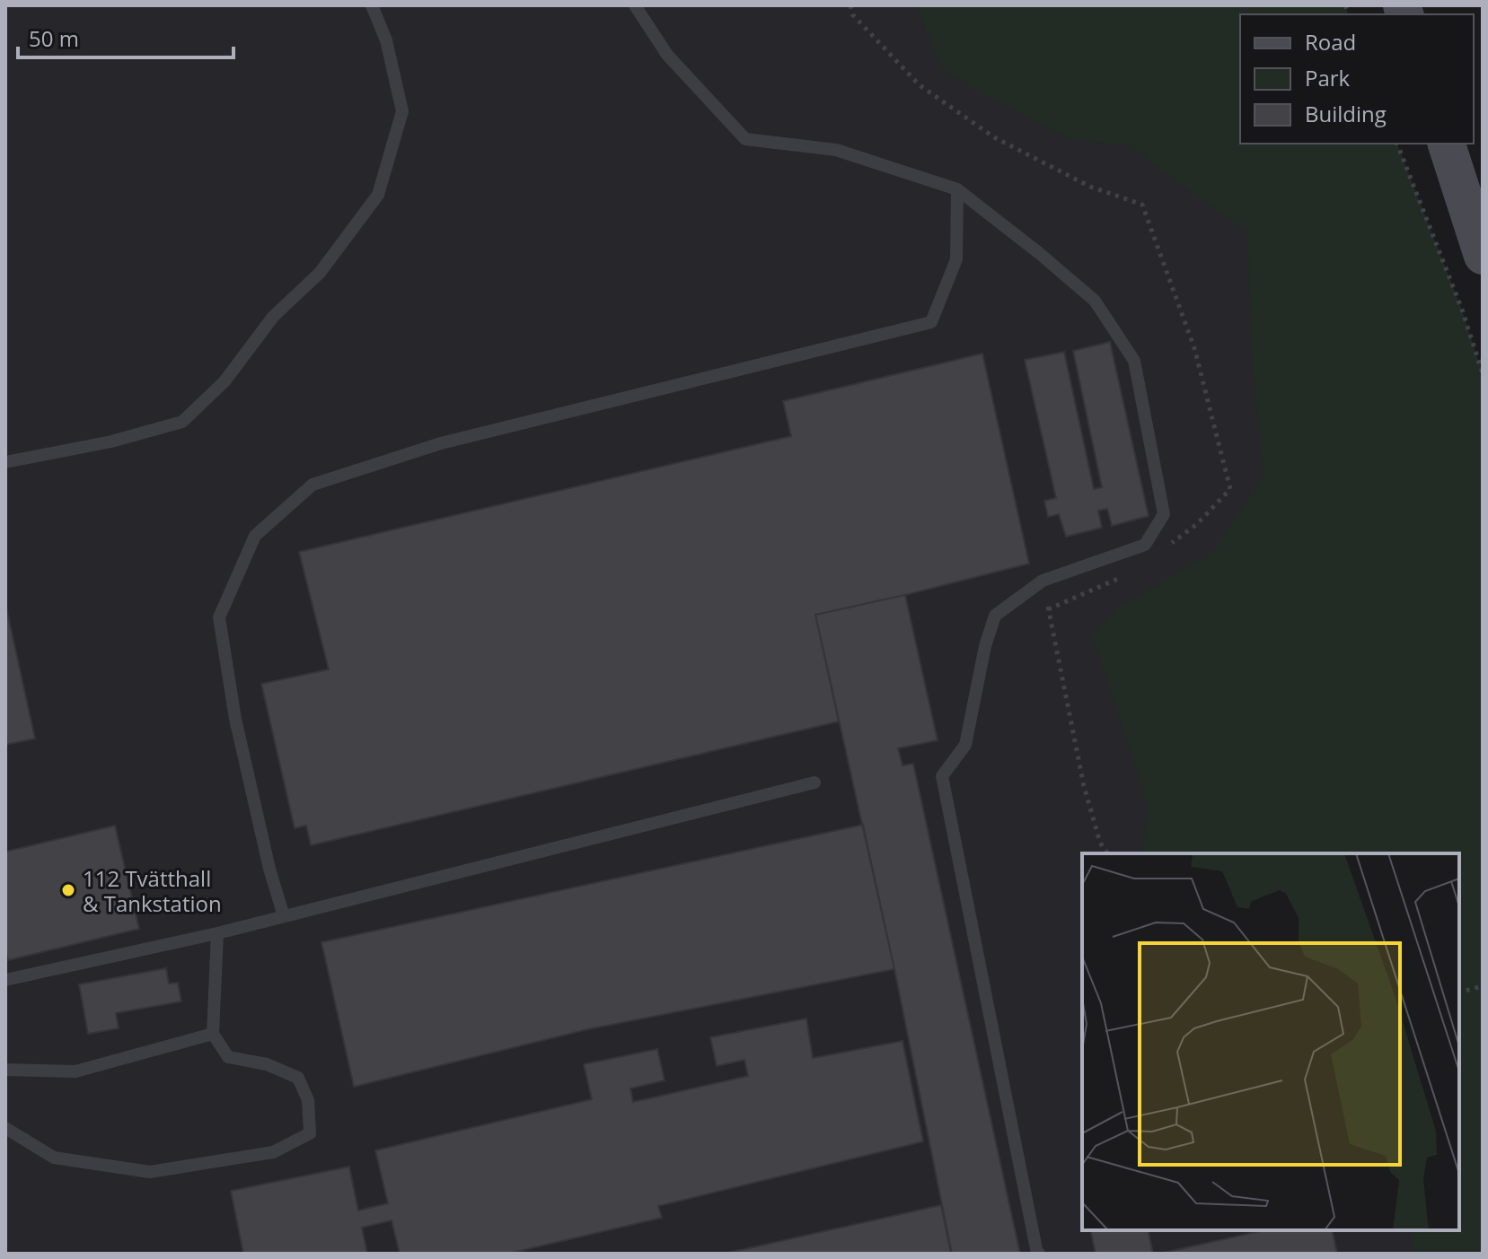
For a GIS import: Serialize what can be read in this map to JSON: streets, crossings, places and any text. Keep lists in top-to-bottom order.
{
  "places": ["112 Tvätthall & Tankstation"],
  "legend": ["Road", "Park", "Building"],
  "scale_bar": "50 m"
}
